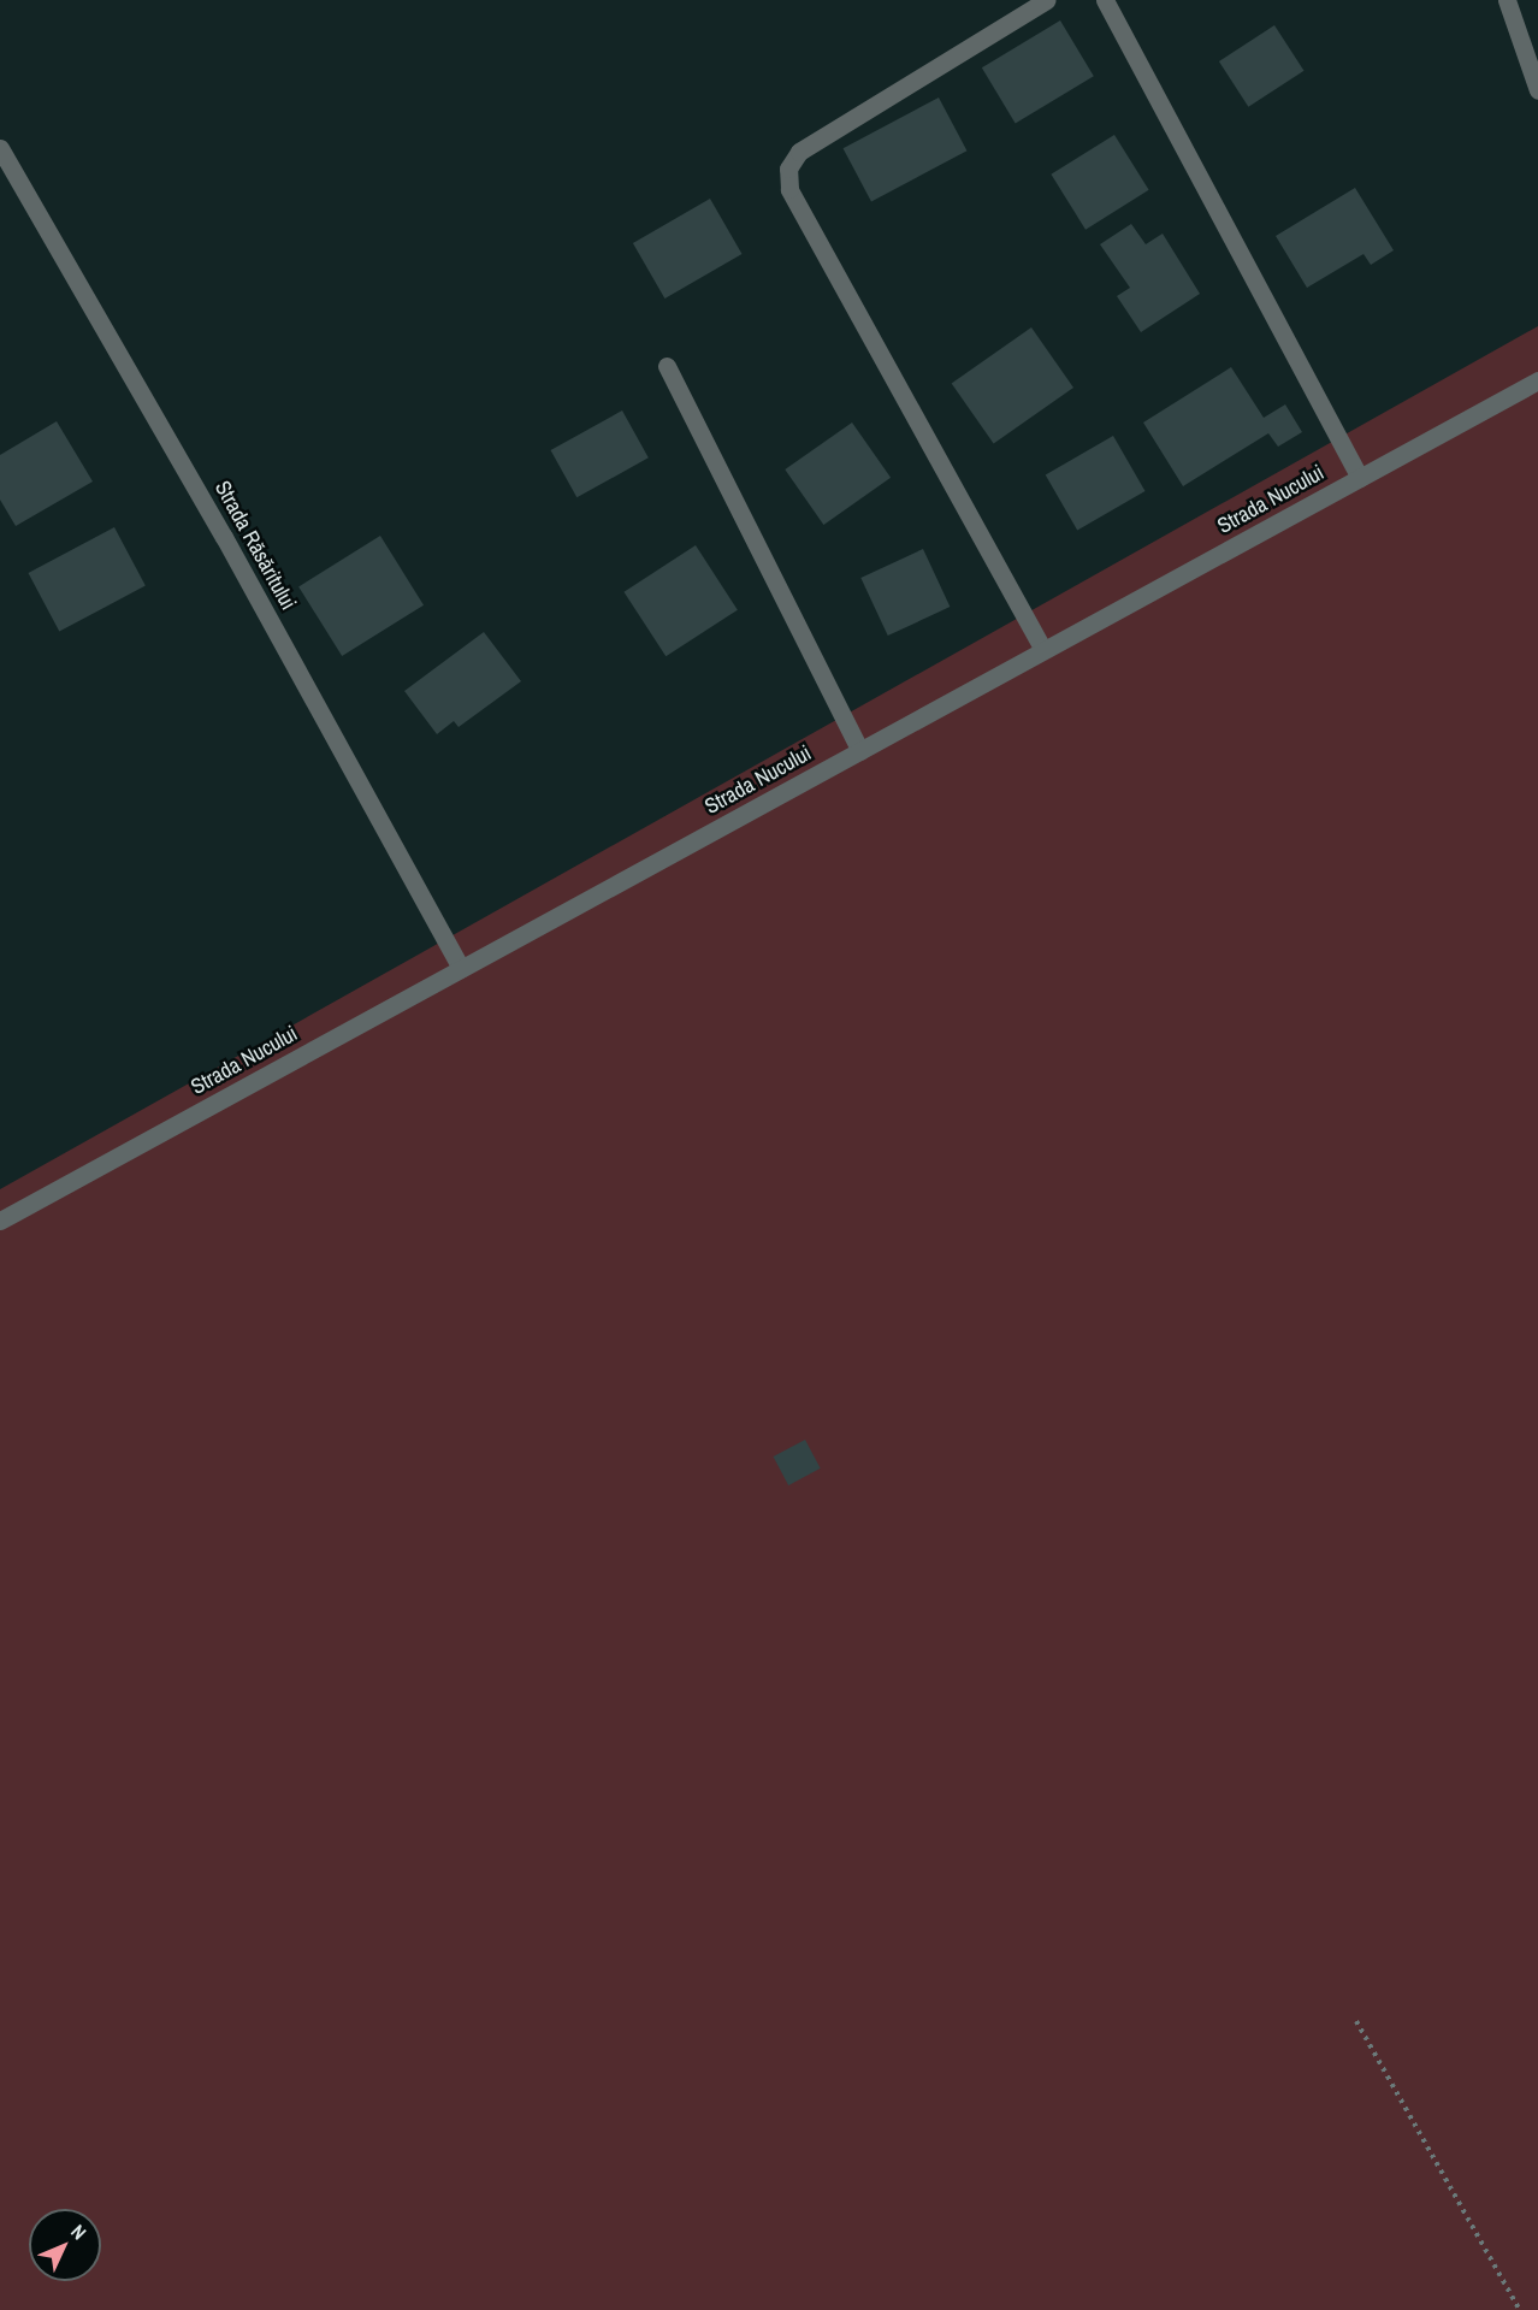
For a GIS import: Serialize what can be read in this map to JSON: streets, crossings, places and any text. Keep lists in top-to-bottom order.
{
  "streets": {
    "street": ["Strada Nucului", "Strada Răsăritului"]
  },
  "crossings": [
    ["Strada Nucului", "Strada Răsăritului"]
  ],
  "north": "top right"
}
